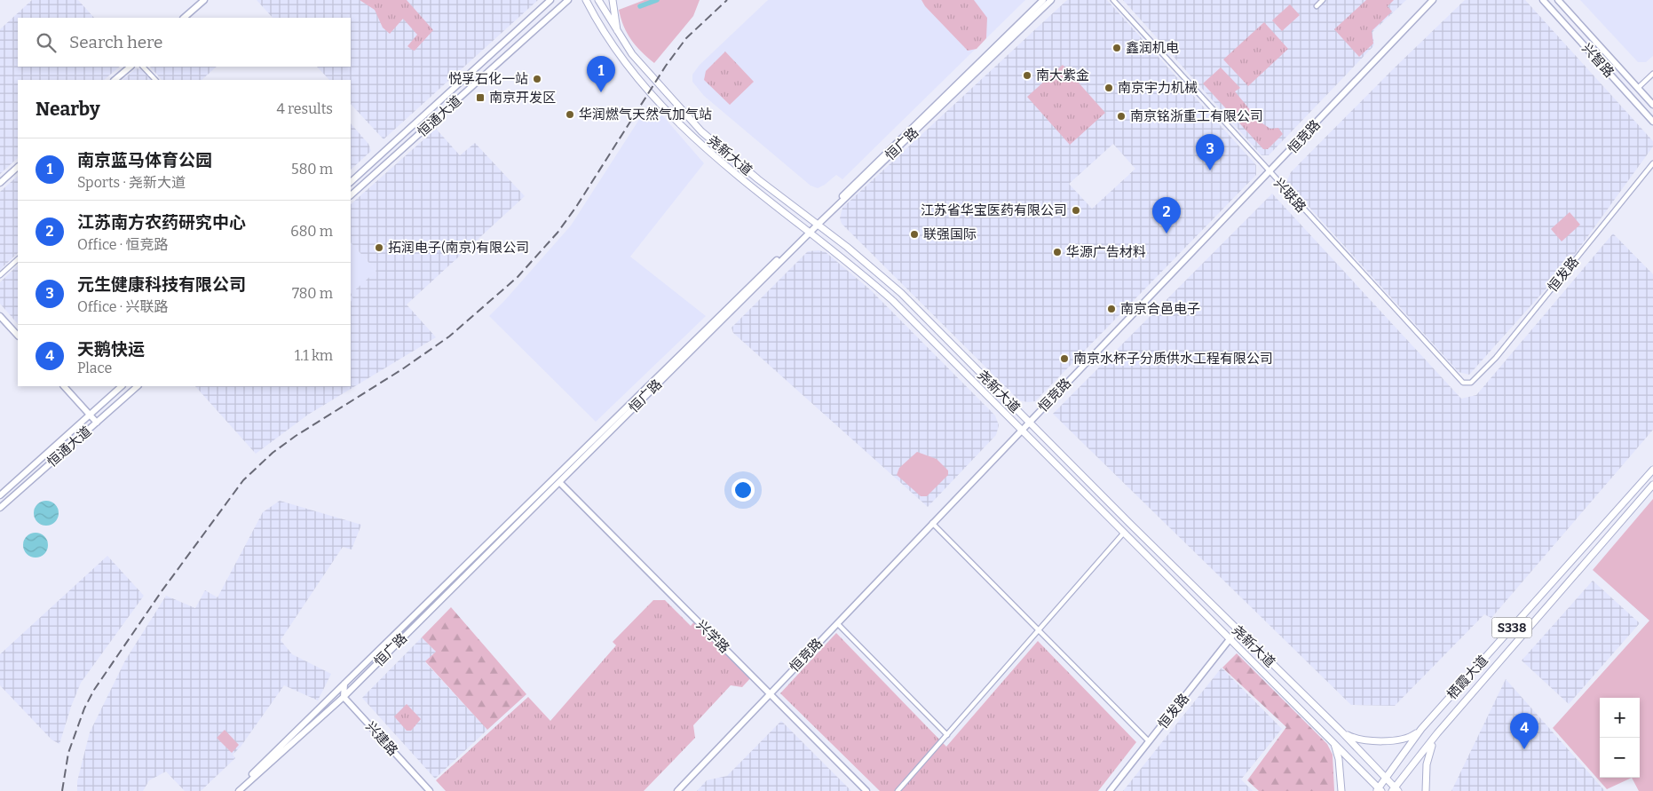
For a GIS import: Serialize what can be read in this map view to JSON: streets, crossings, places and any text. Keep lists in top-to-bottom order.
{
  "streets": {
    "main road": ["尧新大道", "S338", "栖霞大道"],
    "street": [
      "兴智路",
      "恒通大道",
      "恒竞路",
      "恒广路",
      "兴联路",
      "恒发路",
      "兴学路",
      "兴建路"
    ]
  },
  "crossings": [
    ["恒竞路", "尧新大道"],
    ["恒竞路", "兴联路"],
    ["恒竞路", "兴学路"],
    ["恒广路", "尧新大道"],
    ["恒广路", "兴学路"],
    ["恒广路", "兴建路"],
    ["尧新大道", "恒发路"],
    ["尧新大道", "栖霞大道"],
    ["兴联路", "恒发路"]
  ],
  "places": {
    "other": [
      "鑫润机电",
      "南大紫金",
      "悦孚石化一站",
      "南京宇力机械",
      "华润燃气天然气加气站",
      "南京铭浙重工有限公司",
      "江苏省华宝医药有限公司",
      "联强国际",
      "拓润电子(南京)有限公司",
      "华源广告材料",
      "南京合邑电子",
      "南京水杯子分质供水工程有限公司"
    ],
    "transit": ["南京开发区"]
  },
  "page": {
    "search": "Search here",
    "pins": [
      "1",
      "3",
      "2",
      "4"
    ],
    "heading": ["Nearby", "4 results"],
    "list": [
      {
        "mark": "1",
        "name": "南京蓝马体育公园",
        "note": "Sports · 尧新大道",
        "value": "580 m"
      },
      {
        "mark": "2",
        "name": "江苏南方农药研究中心",
        "note": "Office · 恒竞路",
        "value": "680 m"
      },
      {
        "mark": "3",
        "name": "元生健康科技有限公司",
        "note": "Office · 兴联路",
        "value": "780 m"
      },
      {
        "mark": "4",
        "name": "天鹅快运",
        "note": "Place",
        "value": "1.1 km"
      }
    ],
    "map_buttons": ["+", "−"]
  }
}
